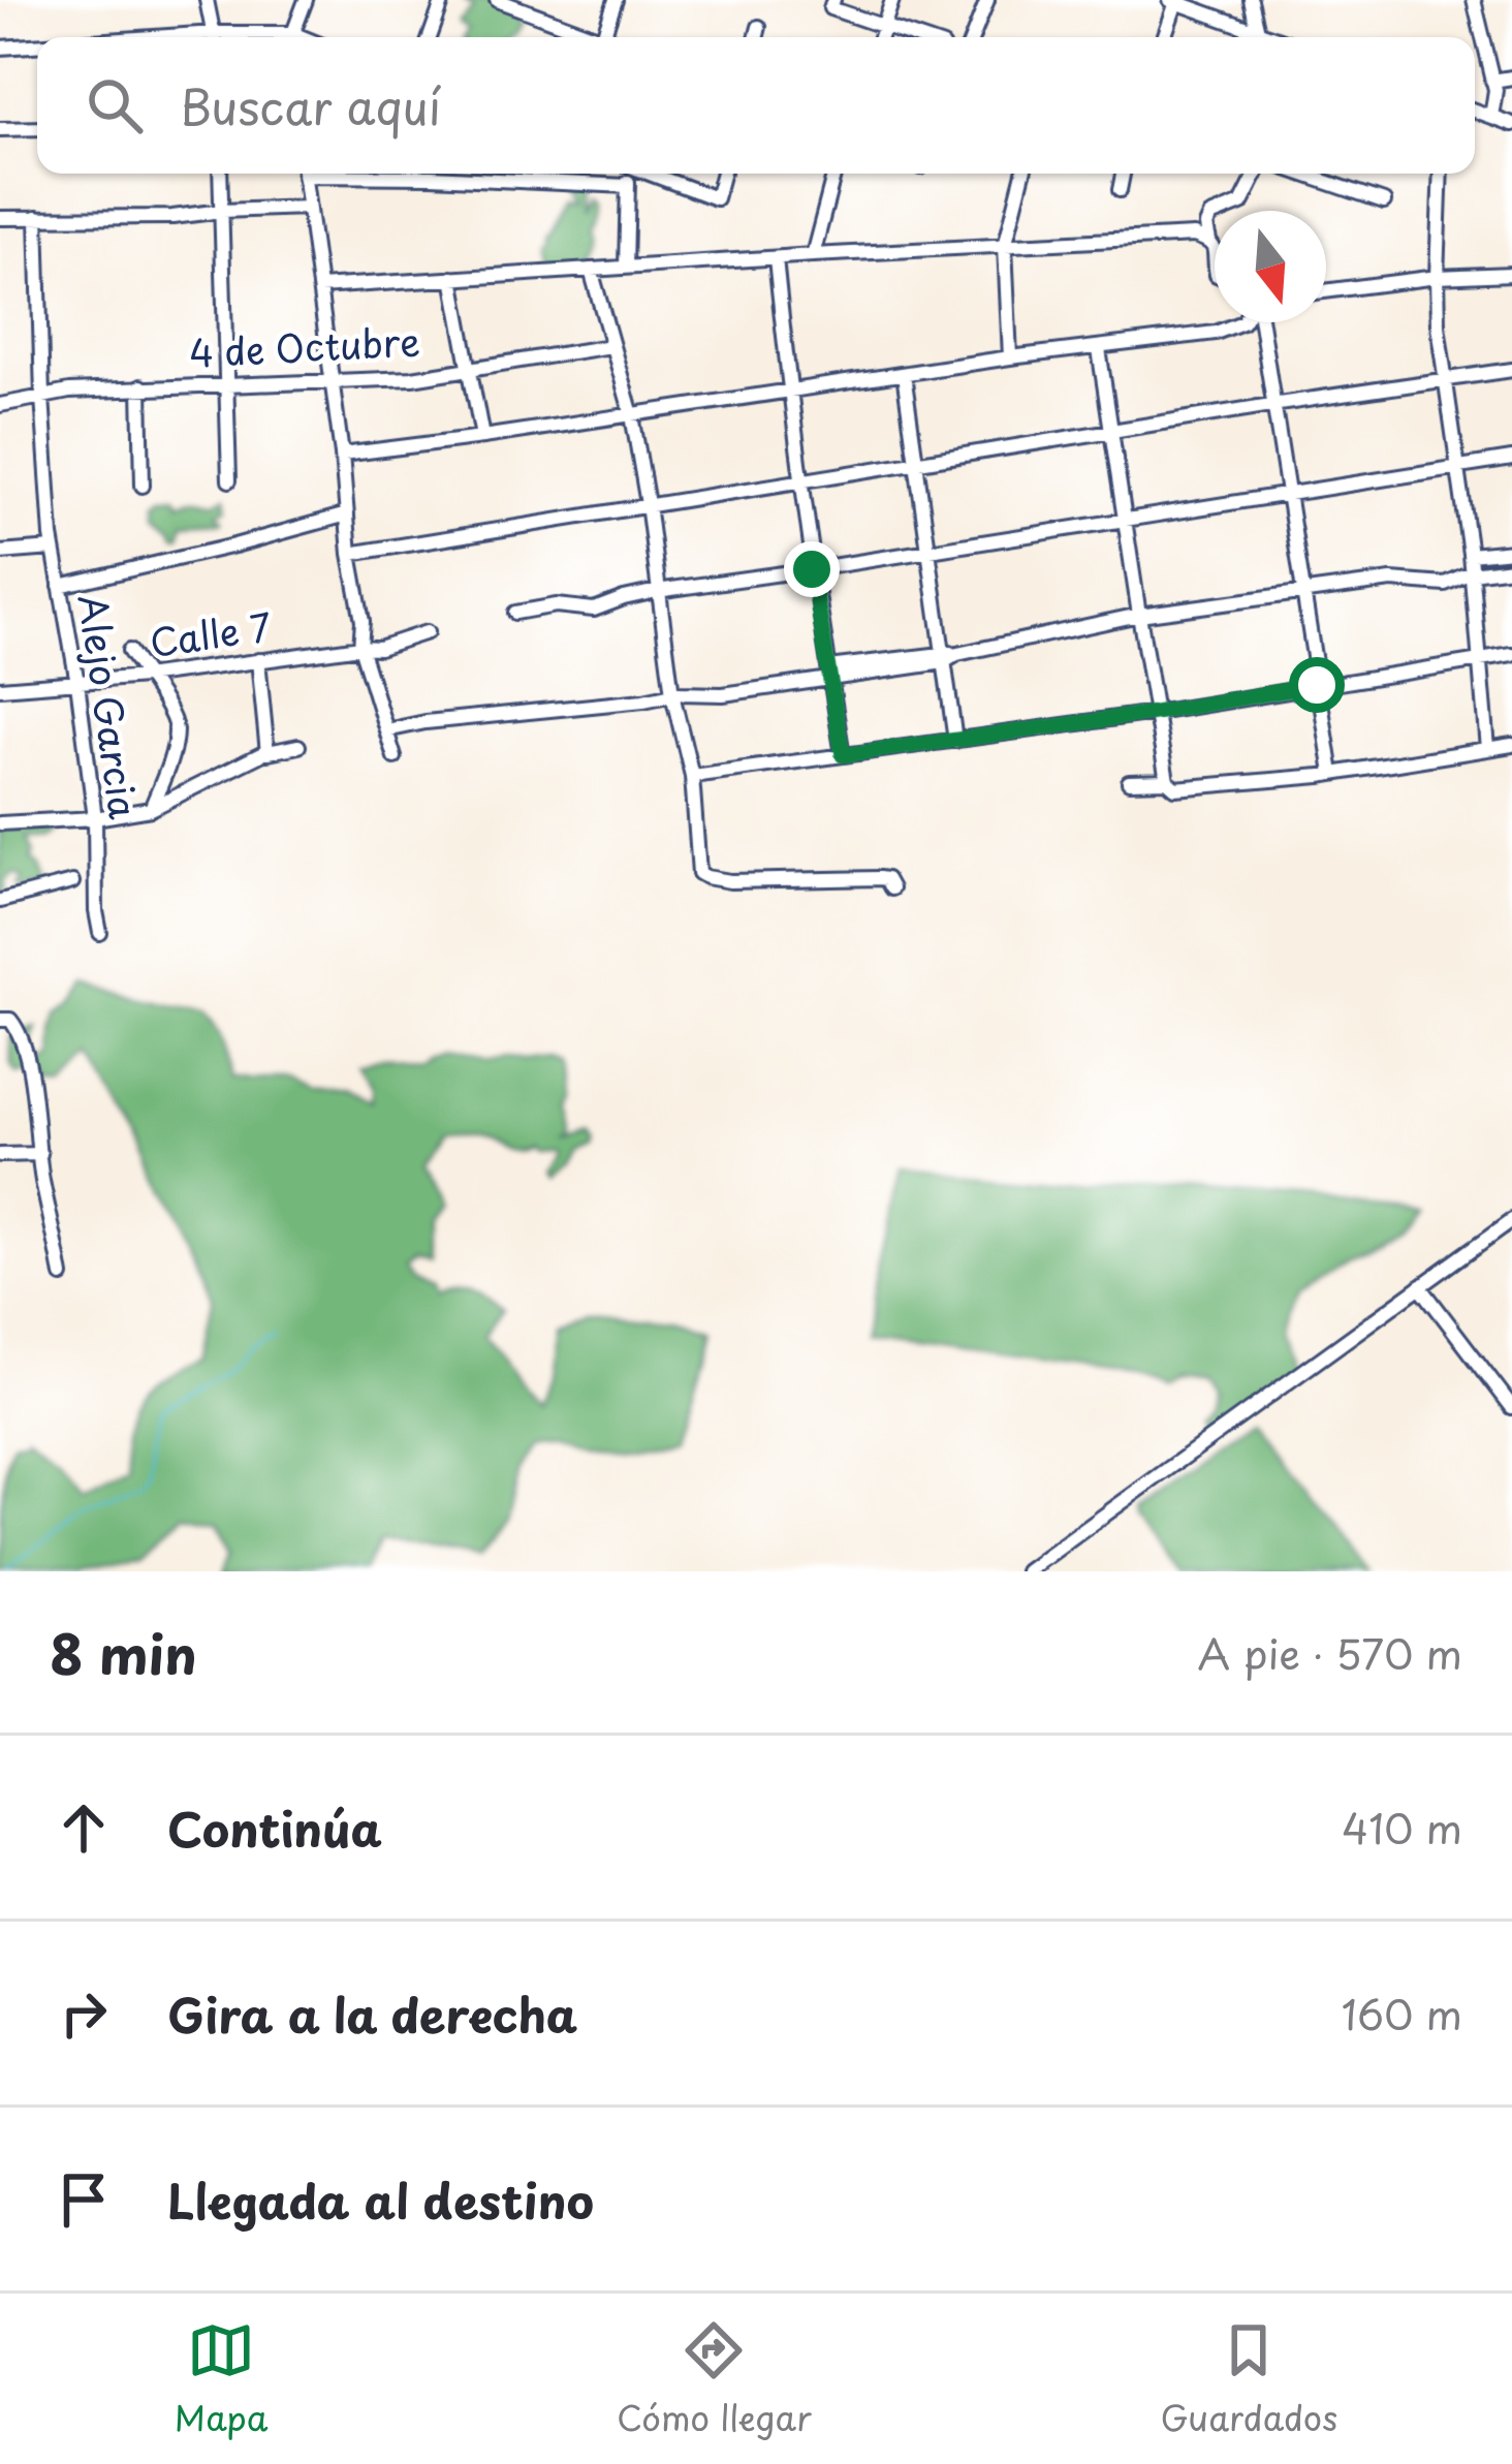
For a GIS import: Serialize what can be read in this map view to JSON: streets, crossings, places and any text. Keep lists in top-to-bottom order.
{
  "streets": {
    "street": ["4 de Octubre", "Calle 7", "Alejo Garcia"]
  },
  "crossings": [
    ["4 de Octubre", "Alejo Garcia"],
    ["Calle 7", "Alejo Garcia"]
  ],
  "north": "bottom",
  "page": {
    "search": "Buscar aquí",
    "heading": ["8 min", "A pie · 570 m"],
    "list": [
      ["Continúa", "410 m"],
      ["Gira a la derecha", "160 m"],
      "Llegada al destino"
    ],
    "nav": ["Mapa", "Cómo llegar", "Guardados"]
  }
}
